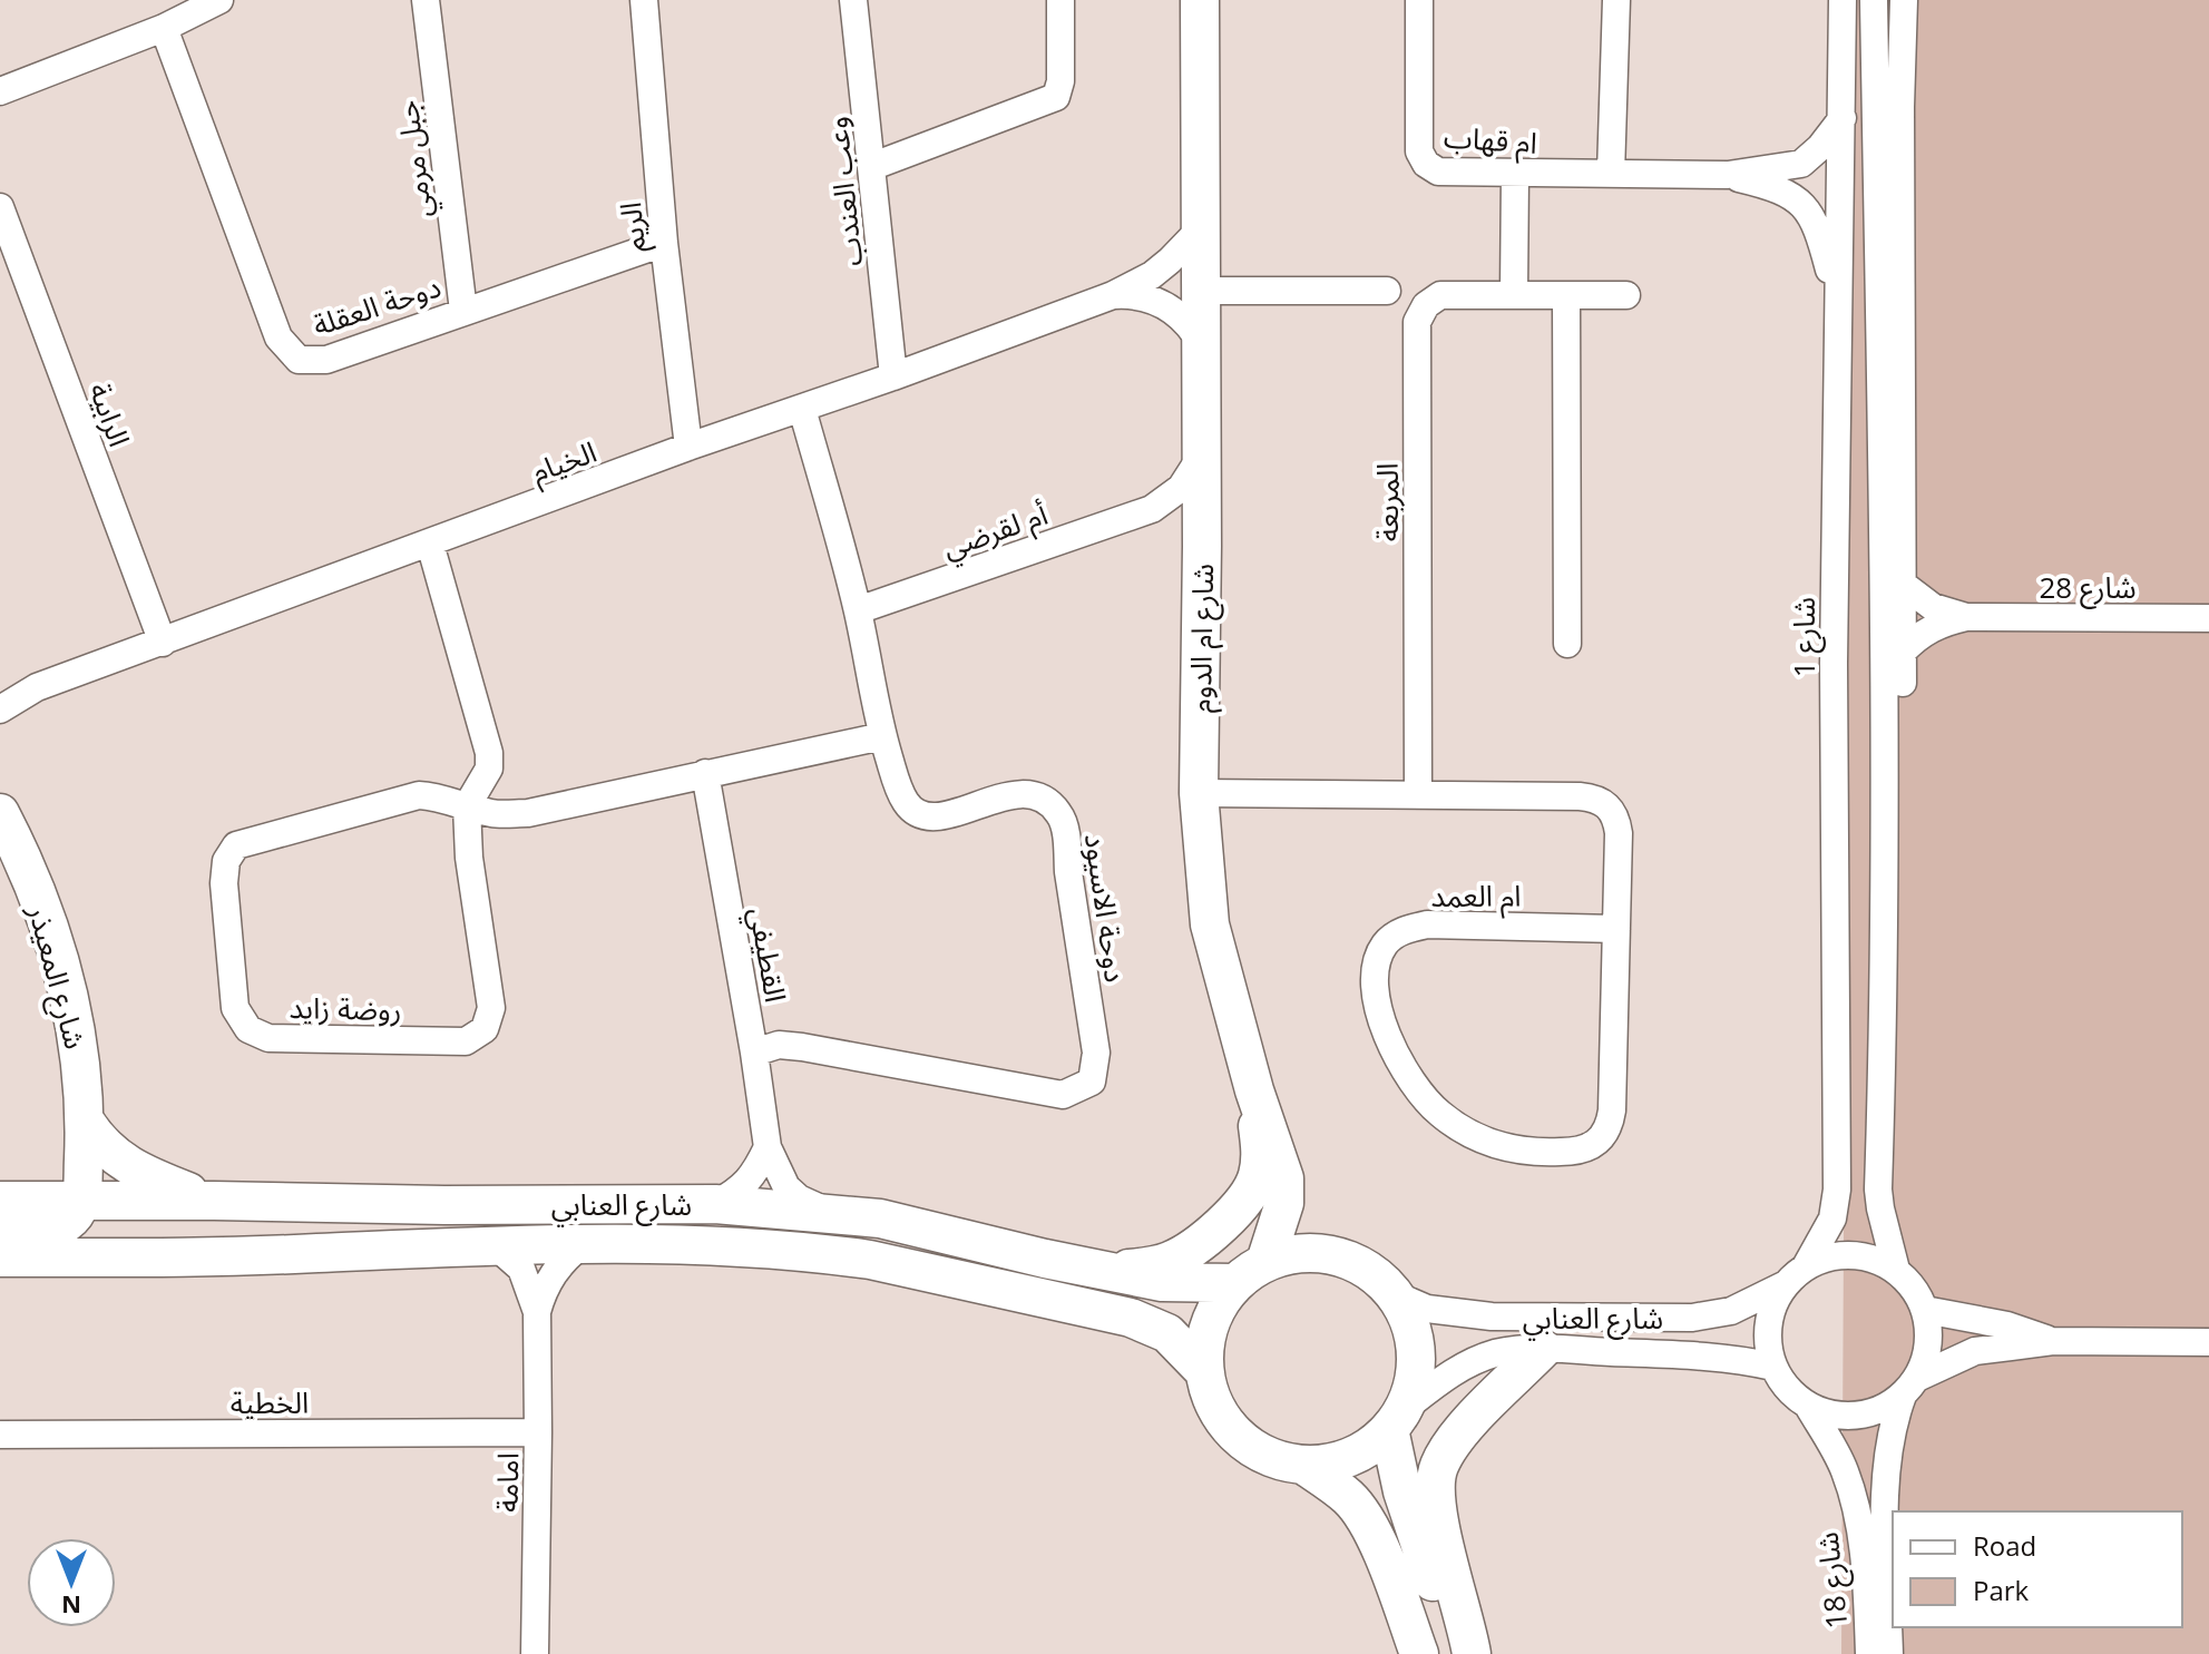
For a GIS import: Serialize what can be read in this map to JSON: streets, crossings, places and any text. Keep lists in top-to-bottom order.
{
  "streets": {
    "street": [
      "ام قهاب",
      "جبل مرمي",
      "وعب العندب",
      "الريم",
      "دوحة العقلة",
      "الرابية",
      "الخيام",
      "المربعة",
      "أم لقرضي",
      "شارع 28",
      "شارع 1",
      "شارع ام الدوم",
      "ام العمد",
      "دوحة الاسيود",
      "القطيفي",
      "شارع المعيذر",
      "روضة زايد",
      "شارع العنابي",
      "الخطية",
      "امامة",
      "شارع 18"
    ]
  },
  "crossings": [
    ["ام قهاب", "شارع 1"],
    ["جبل مرمي", "دوحة العقلة"],
    ["وعب العندب", "الخيام"],
    ["الريم", "دوحة العقلة"],
    ["الريم", "الخيام"],
    ["الرابية", "الخيام"],
    ["الخيام", "شارع ام الدوم"],
    ["الخيام", "دوحة الاسيود"],
    ["المربعة", "ام العمد"],
    ["أم لقرضي", "شارع ام الدوم"],
    ["أم لقرضي", "دوحة الاسيود"],
    ["شارع 1", "شارع العنابي"],
    ["شارع 1", "شارع 18"],
    ["شارع ام الدوم", "ام العمد"],
    ["شارع ام الدوم", "شارع العنابي"],
    ["دوحة الاسيود", "القطيفي"],
    ["دوحة الاسيود", "روضة زايد"],
    ["القطيفي", "روضة زايد"],
    ["القطيفي", "شارع العنابي"],
    ["شارع المعيذر", "شارع العنابي"],
    ["شارع العنابي", "امامة"],
    ["شارع العنابي", "شارع 18"],
    ["الخطية", "امامة"]
  ],
  "legend": ["Road", "Park"],
  "north": "bottom"
}
